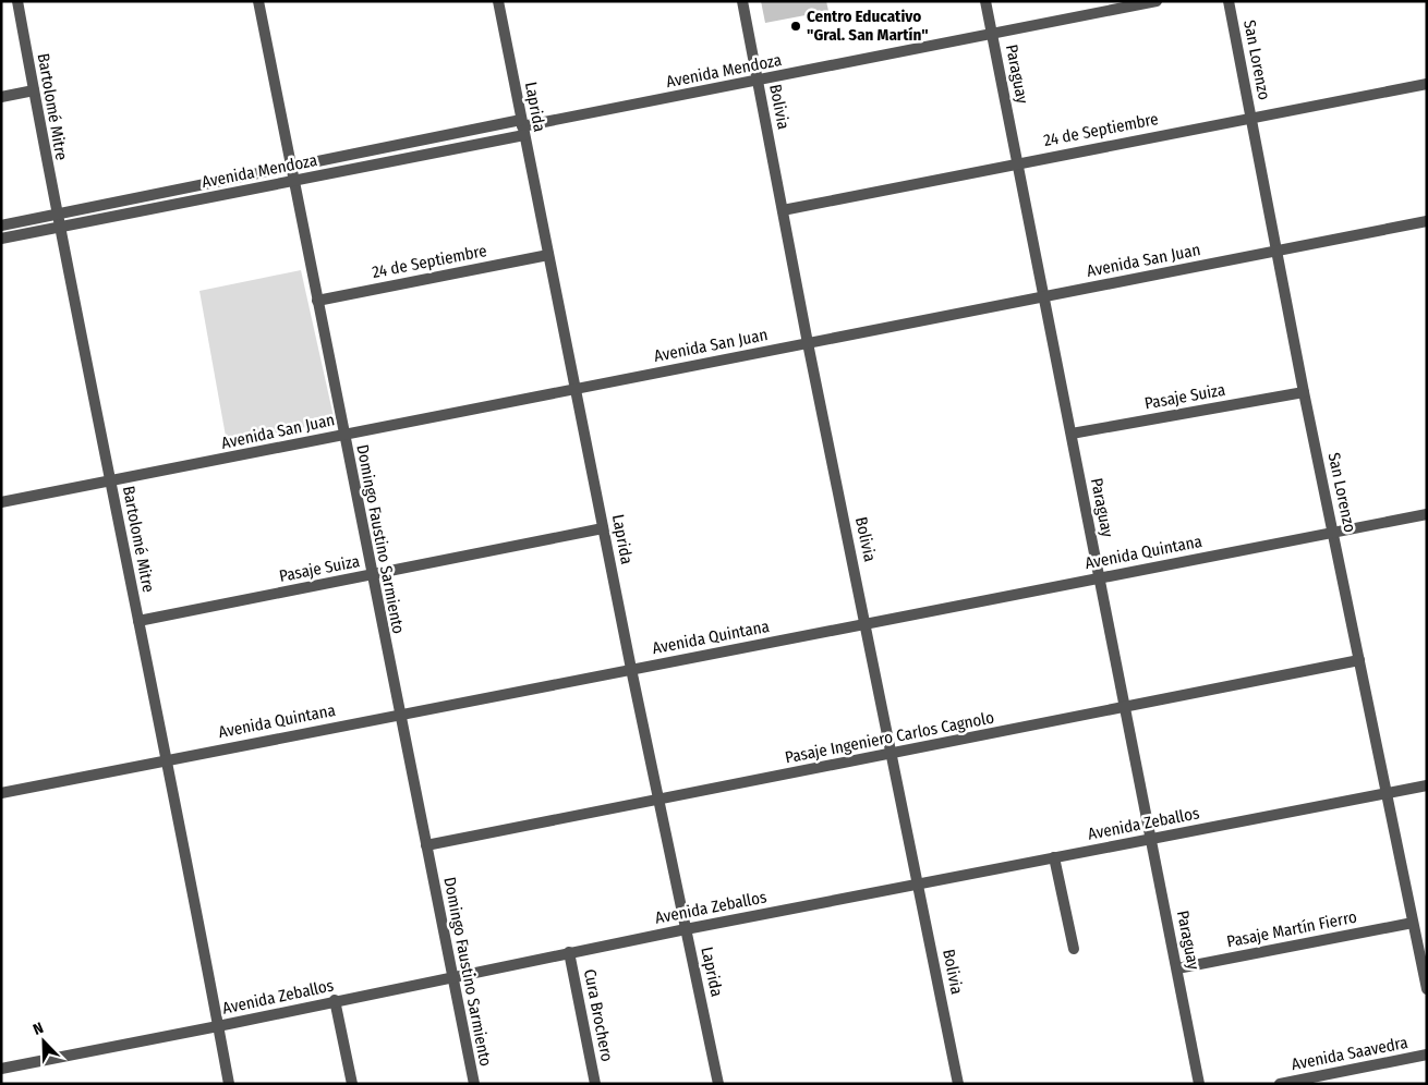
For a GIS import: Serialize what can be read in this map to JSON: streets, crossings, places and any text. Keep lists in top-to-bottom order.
{
  "streets": {
    "street": [
      "San Lorenzo",
      "Avenida Mendoza",
      "Paraguay",
      "Bartolomé Mitre",
      "Laprida",
      "Bolivia",
      "24 de Septiembre",
      "Avenida San Juan",
      "Pasaje Suiza",
      "Domingo Faustino Sarmiento",
      "Avenida Quintana",
      "Pasaje Ingeniero Carlos Cagnolo",
      "Avenida Zeballos",
      "Pasaje Martín Fierro",
      "Cura Brochero",
      "Avenida Saavedra"
    ]
  },
  "crossings": [
    ["San Lorenzo", "24 de Septiembre"],
    ["San Lorenzo", "Avenida San Juan"],
    ["San Lorenzo", "Pasaje Suiza"],
    ["San Lorenzo", "Avenida Quintana"],
    ["San Lorenzo", "Pasaje Ingeniero Carlos Cagnolo"],
    ["San Lorenzo", "Avenida Zeballos"],
    ["San Lorenzo", "Pasaje Martín Fierro"],
    ["Avenida Mendoza", "Paraguay"],
    ["Avenida Mendoza", "Bartolomé Mitre"],
    ["Avenida Mendoza", "Laprida"],
    ["Avenida Mendoza", "Bolivia"],
    ["Avenida Mendoza", "Domingo Faustino Sarmiento"],
    ["Paraguay", "24 de Septiembre"],
    ["Paraguay", "Avenida San Juan"],
    ["Paraguay", "Pasaje Suiza"],
    ["Paraguay", "Avenida Quintana"],
    ["Paraguay", "Pasaje Ingeniero Carlos Cagnolo"],
    ["Paraguay", "Avenida Zeballos"],
    ["Paraguay", "Pasaje Martín Fierro"],
    ["Bartolomé Mitre", "Avenida San Juan"],
    ["Bartolomé Mitre", "Pasaje Suiza"],
    ["Bartolomé Mitre", "Avenida Quintana"],
    ["Bartolomé Mitre", "Avenida Zeballos"],
    ["Laprida", "24 de Septiembre"],
    ["Laprida", "Avenida San Juan"],
    ["Laprida", "Pasaje Suiza"],
    ["Laprida", "Avenida Quintana"],
    ["Laprida", "Pasaje Ingeniero Carlos Cagnolo"],
    ["Laprida", "Avenida Zeballos"],
    ["Bolivia", "24 de Septiembre"],
    ["Bolivia", "Avenida San Juan"],
    ["Bolivia", "Avenida Quintana"],
    ["Bolivia", "Pasaje Ingeniero Carlos Cagnolo"],
    ["Bolivia", "Avenida Zeballos"],
    ["24 de Septiembre", "Domingo Faustino Sarmiento"],
    ["Avenida San Juan", "Domingo Faustino Sarmiento"],
    ["Pasaje Suiza", "Domingo Faustino Sarmiento"],
    ["Domingo Faustino Sarmiento", "Avenida Quintana"],
    ["Domingo Faustino Sarmiento", "Pasaje Ingeniero Carlos Cagnolo"],
    ["Domingo Faustino Sarmiento", "Avenida Zeballos"],
    ["Avenida Zeballos", "Cura Brochero"]
  ],
  "places": ["Centro Educativo \"Gral. San Martín\""],
  "north": "top left"
}
